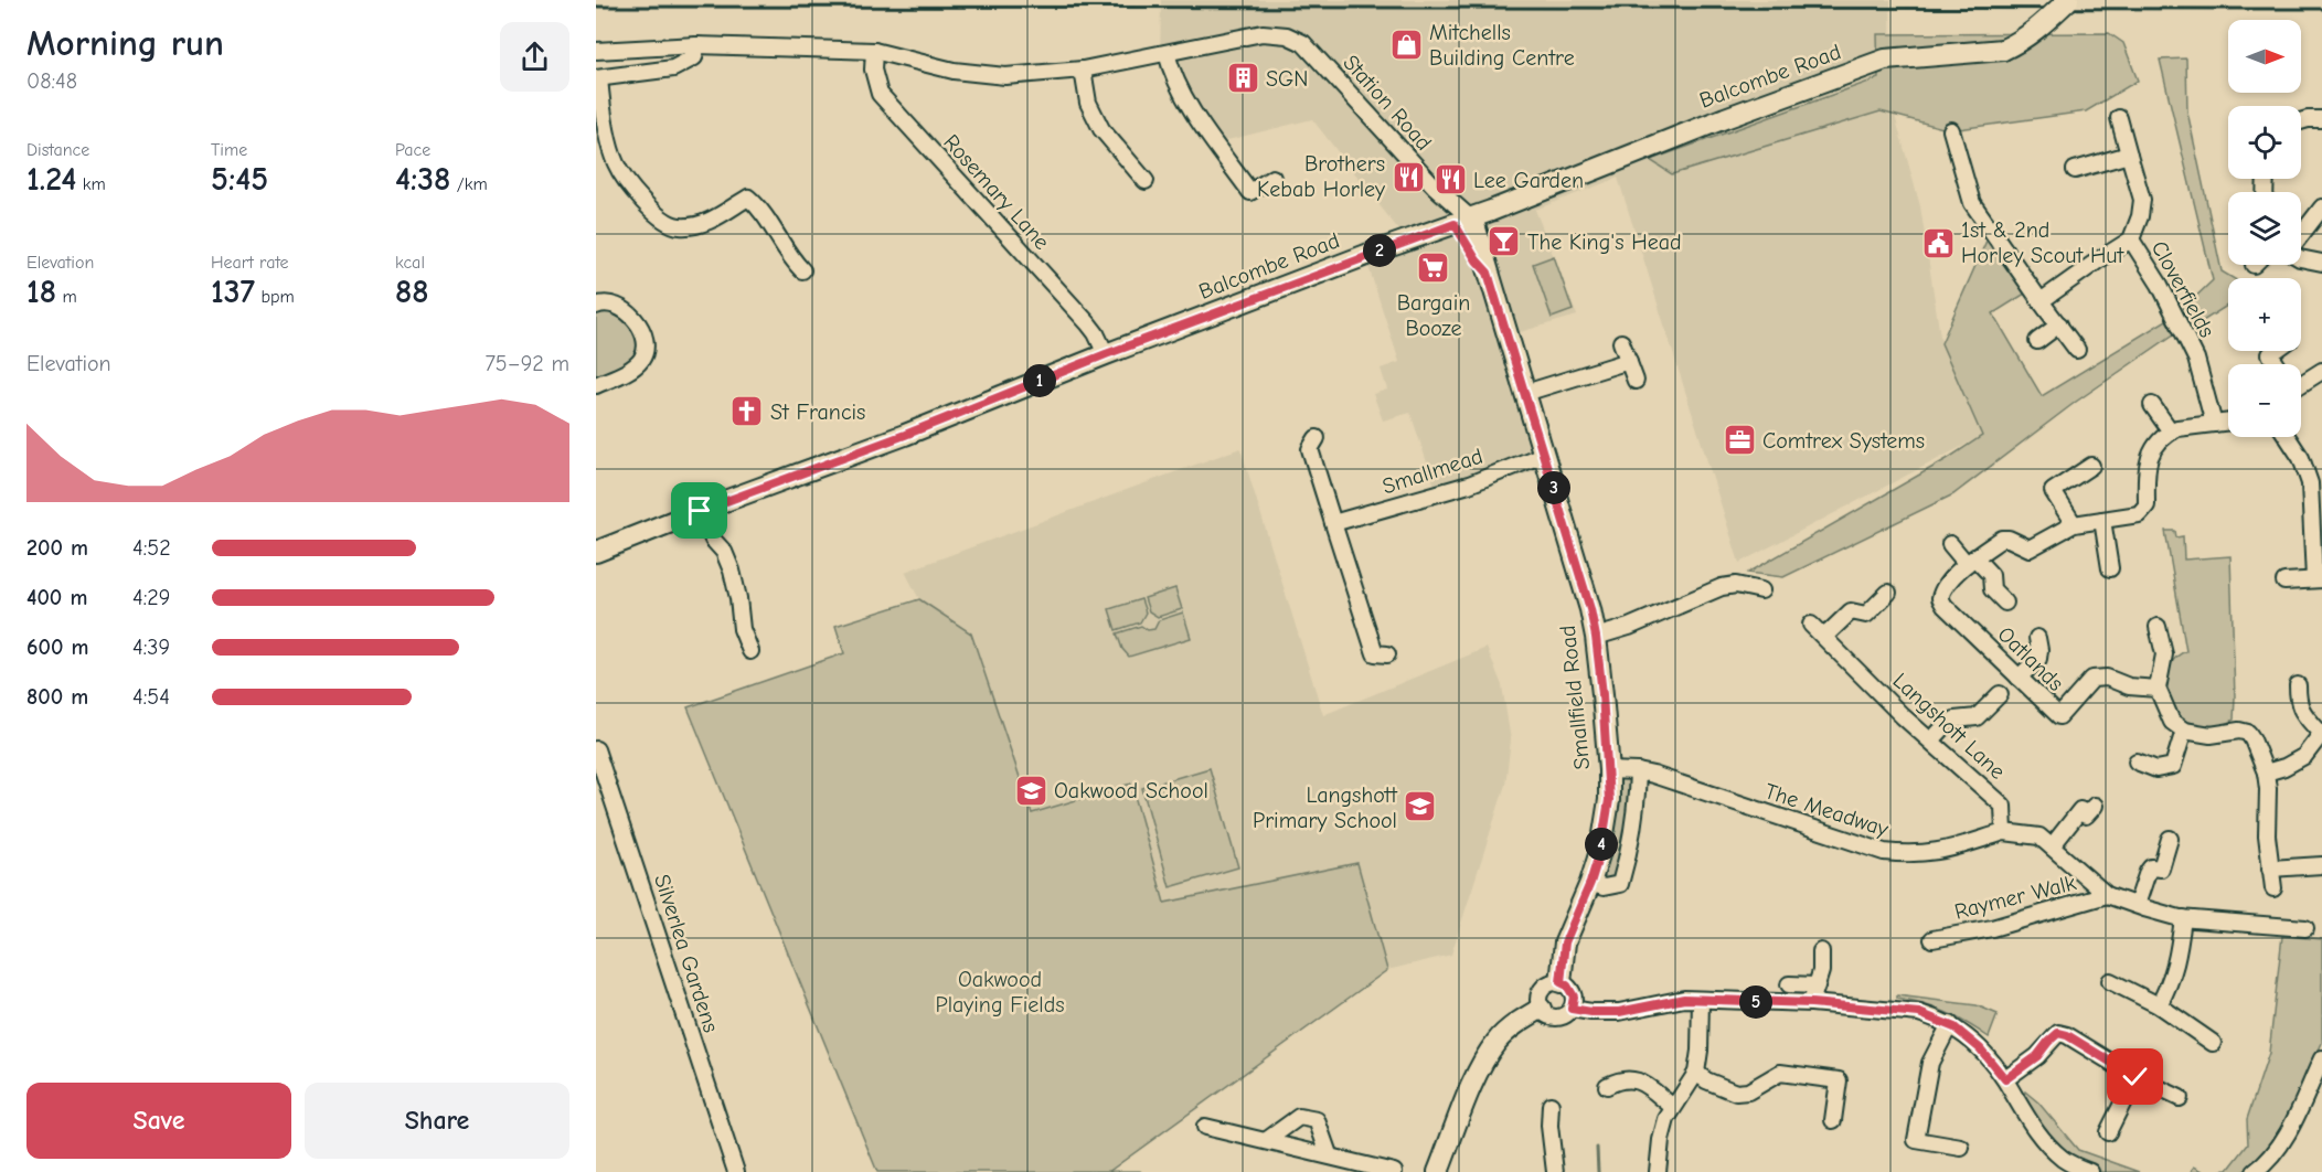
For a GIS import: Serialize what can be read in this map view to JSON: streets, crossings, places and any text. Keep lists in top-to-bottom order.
{
  "streets": {
    "main road": ["Balcombe Road", "Smallfield Road"],
    "street": [
      "Station Road",
      "Rosemary Lane",
      "Cloverfields",
      "Smallmead",
      "Oatlands",
      "Langshott Lane",
      "The Meadway",
      "Raymer Walk",
      "Silverlea Gardens"
    ]
  },
  "crossings": [
    ["Balcombe Road", "Station Road"],
    ["Balcombe Road", "Rosemary Lane"],
    ["Balcombe Road", "Smallfield Road"],
    ["Station Road", "Smallfield Road"],
    ["Smallmead", "Smallfield Road"],
    ["Smallfield Road", "The Meadway"],
    ["Langshott Lane", "The Meadway"]
  ],
  "parks": ["Oakwood Playing Fields"],
  "places": {
    "shop": ["Mitchells Building Centre"],
    "building": ["SGN"],
    "restaurant": ["Brothers Kebab Horley", "Lee Garden"],
    "bar": ["The King's Head"],
    "public building": ["1st & 2nd Horley Scout Hut"],
    "supermarket": ["Bargain Booze"],
    "church": ["St Francis"],
    "office": ["Comtrex Systems"],
    "school or university": ["Oakwood School", "Langshott Primary School"]
  },
  "north": "right",
  "page": {
    "heading": ["Morning run", "08:48"],
    "map_buttons": ["+", "−"],
    "stats": [
      ["Distance", "1.24 km"],
      ["Time", "5:45"],
      ["Pace", "4:38 /km"],
      ["Elevation", "18 m"],
      ["Heart rate", "137 bpm"],
      ["kcal", "88"]
    ],
    "pins": [
      "2",
      "1",
      "3",
      "4",
      "5"
    ],
    "chart": ["Elevation", "75–92 m"],
    "list": [
      {
        "name": "200 m",
        "note": "4:52"
      },
      {
        "name": "400 m",
        "note": "4:29"
      },
      {
        "name": "600 m",
        "note": "4:39"
      },
      {
        "name": "800 m",
        "note": "4:54"
      }
    ],
    "buttons": ["Save", "Share"]
  }
}
